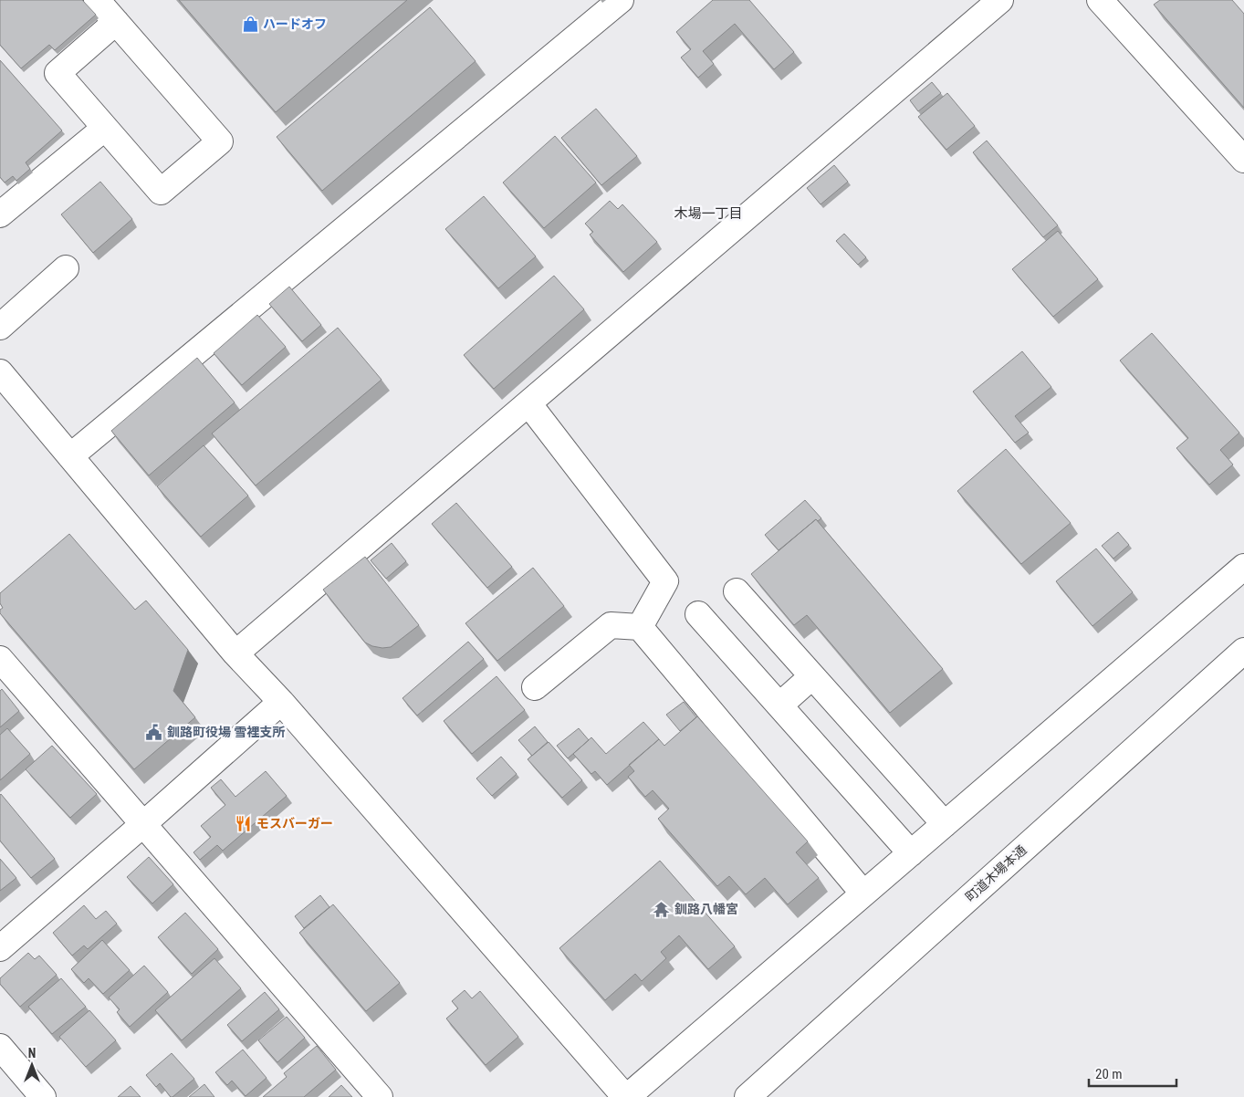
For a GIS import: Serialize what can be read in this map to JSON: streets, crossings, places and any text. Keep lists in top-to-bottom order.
{
  "streets": {
    "street": ["町道木場本通"]
  },
  "districts": ["木場一丁目"],
  "places": {
    "shop": ["ハードオフ"],
    "public building": ["釧路町役場 雪裡支所"],
    "restaurant": ["モスバーガー"],
    "temple": ["釧路八幡宮"]
  },
  "scale_bar": "20 m",
  "north": "top"
}
